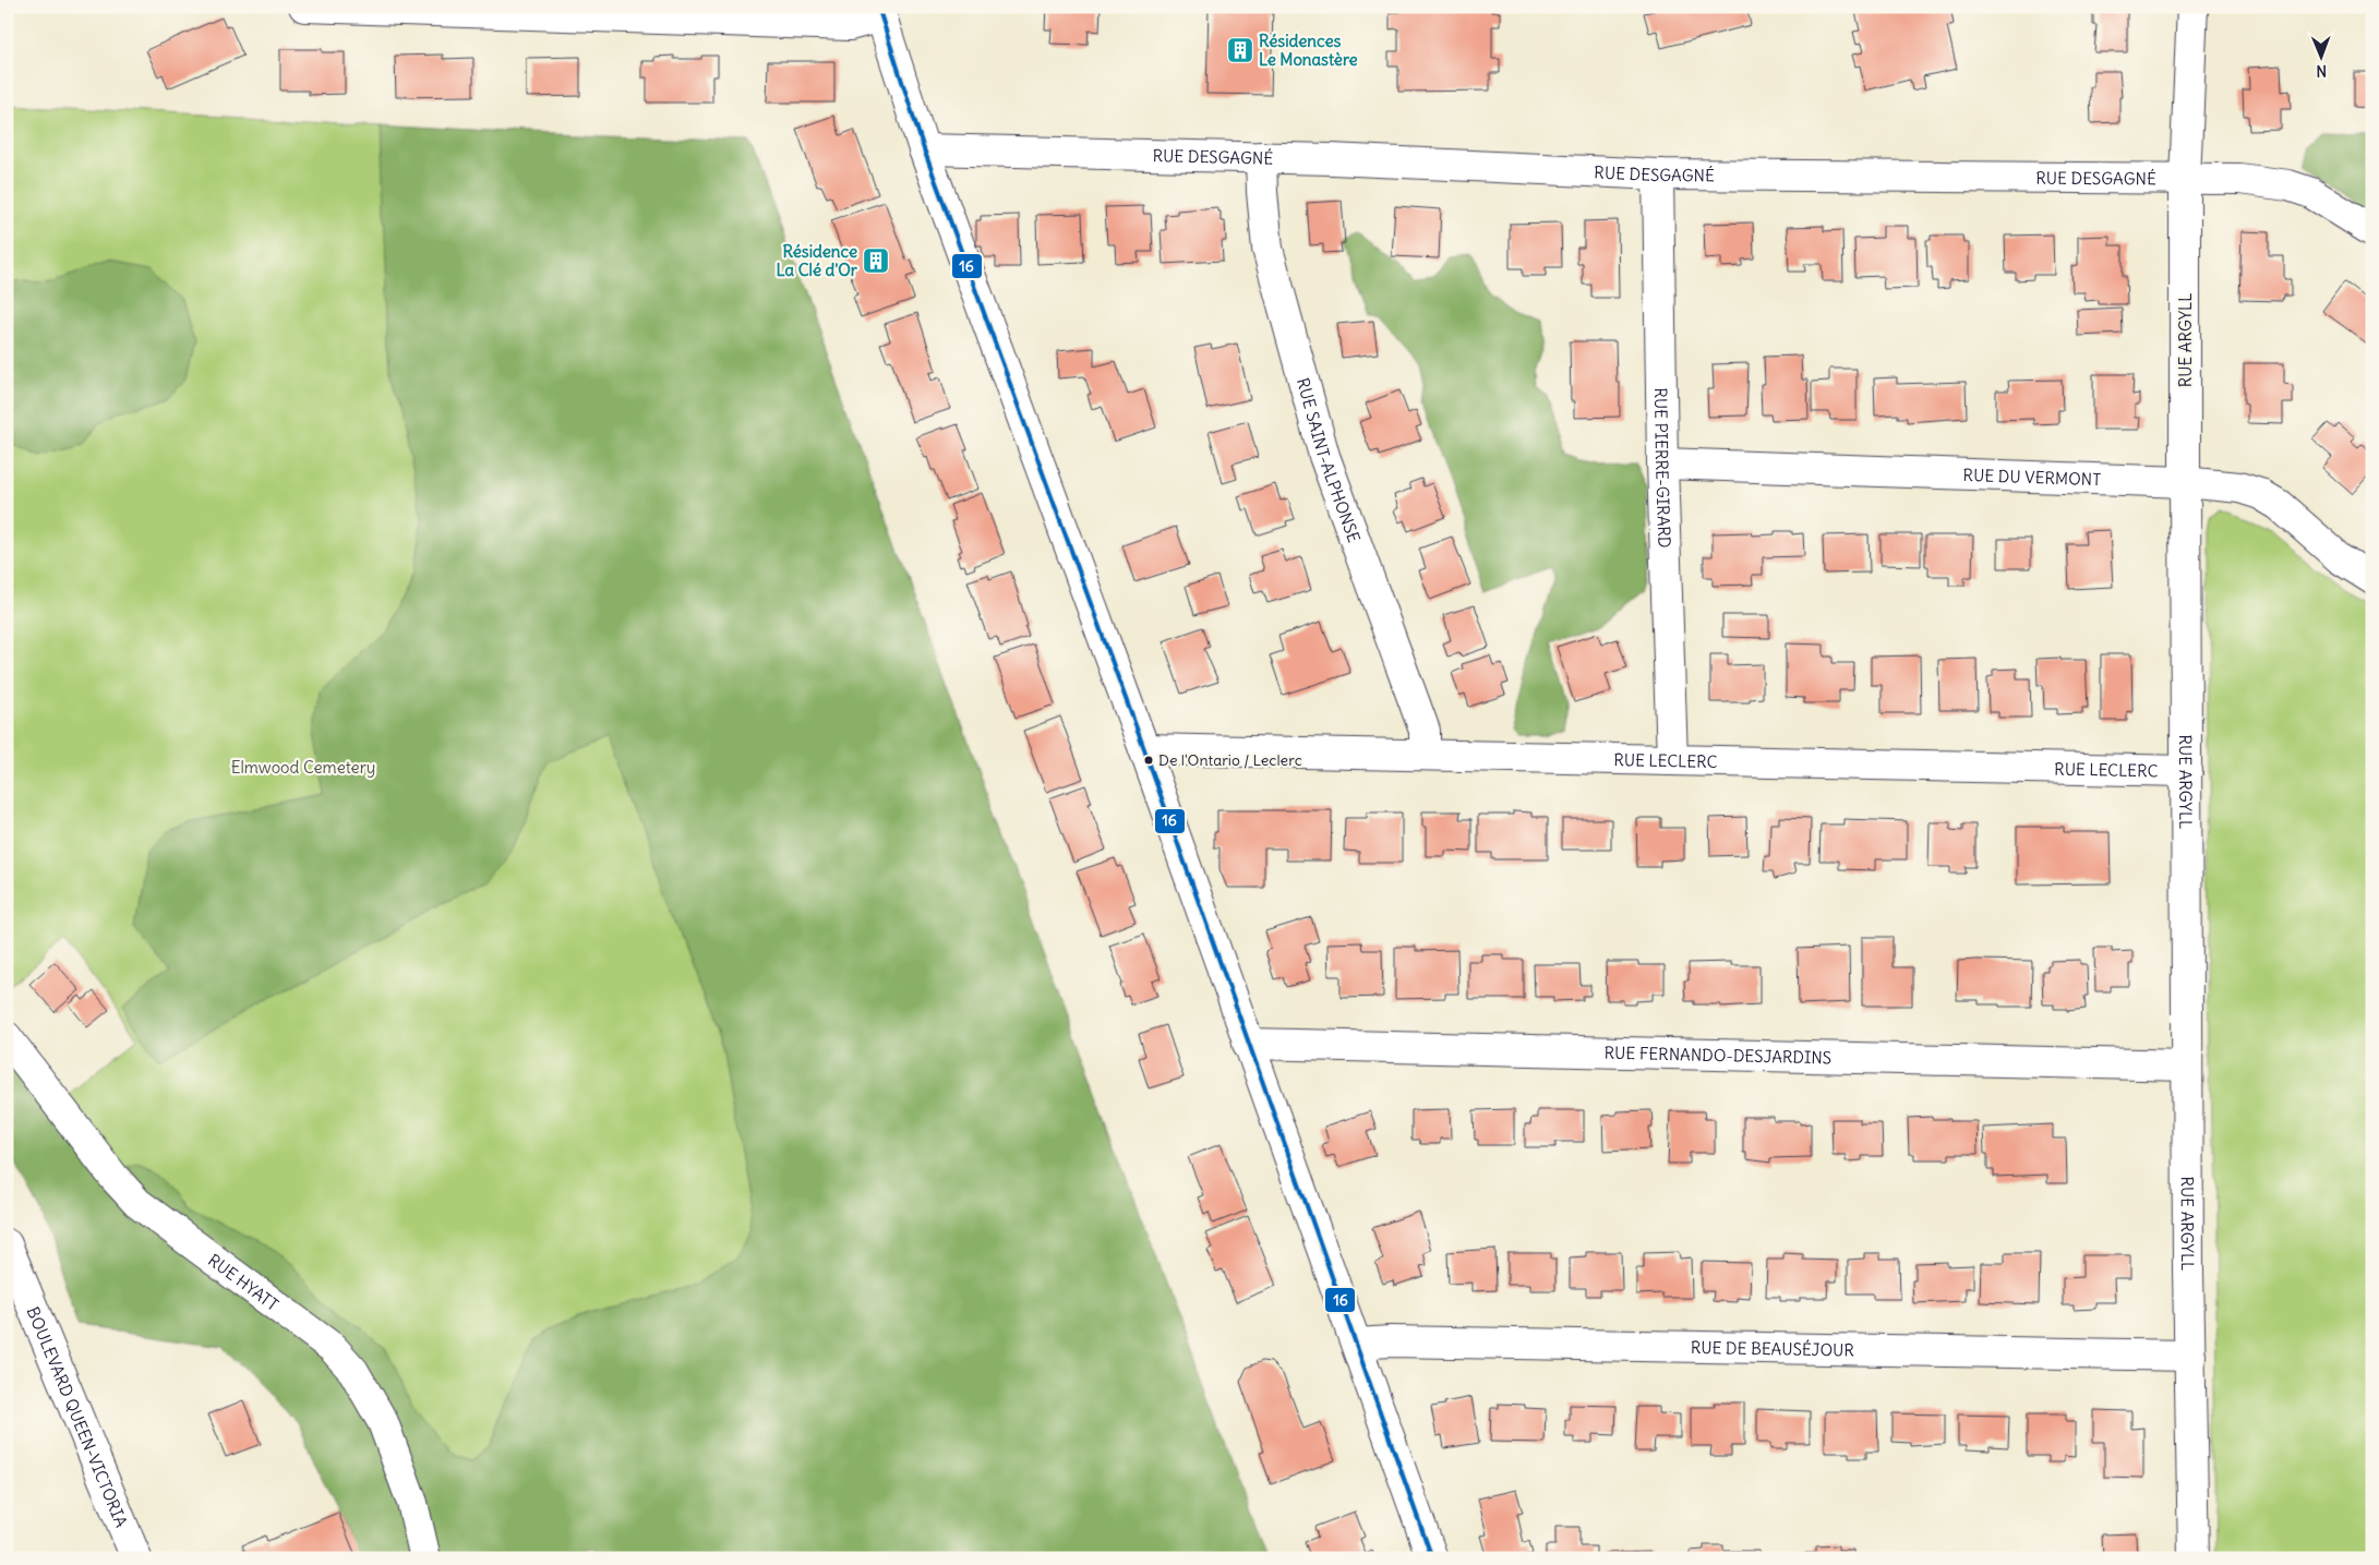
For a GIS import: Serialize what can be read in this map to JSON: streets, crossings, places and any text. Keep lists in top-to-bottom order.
{
  "streets": {
    "street": [
      "RUE DESGAGNÉ",
      "RUE ARGYLL",
      "RUE SAINT-ALPHONSE",
      "RUE PIERRE-GIRARD",
      "RUE DU VERMONT",
      "RUE LECLERC",
      "RUE FERNANDO-DESJARDINS",
      "RUE HYATT",
      "RUE DE BEAUSÉJOUR",
      "BOULEVARD QUEEN-VICTORIA"
    ]
  },
  "crossings": [
    ["RUE DESGAGNÉ", "RUE ARGYLL"],
    ["RUE DESGAGNÉ", "RUE SAINT-ALPHONSE"],
    ["RUE DESGAGNÉ", "RUE PIERRE-GIRARD"],
    ["RUE ARGYLL", "RUE DU VERMONT"],
    ["RUE ARGYLL", "RUE LECLERC"],
    ["RUE ARGYLL", "RUE FERNANDO-DESJARDINS"],
    ["RUE ARGYLL", "RUE DE BEAUSÉJOUR"],
    ["RUE SAINT-ALPHONSE", "RUE LECLERC"],
    ["RUE PIERRE-GIRARD", "RUE DU VERMONT"],
    ["RUE PIERRE-GIRARD", "RUE LECLERC"]
  ],
  "parks": ["Elmwood Cemetery"],
  "places": {
    "building": ["Résidences Le Monastère", "Résidence La Clé d'Or"],
    "other": ["De l'Ontario / Leclerc"]
  },
  "lines": ["transit line 16"],
  "north": "bottom"
}
